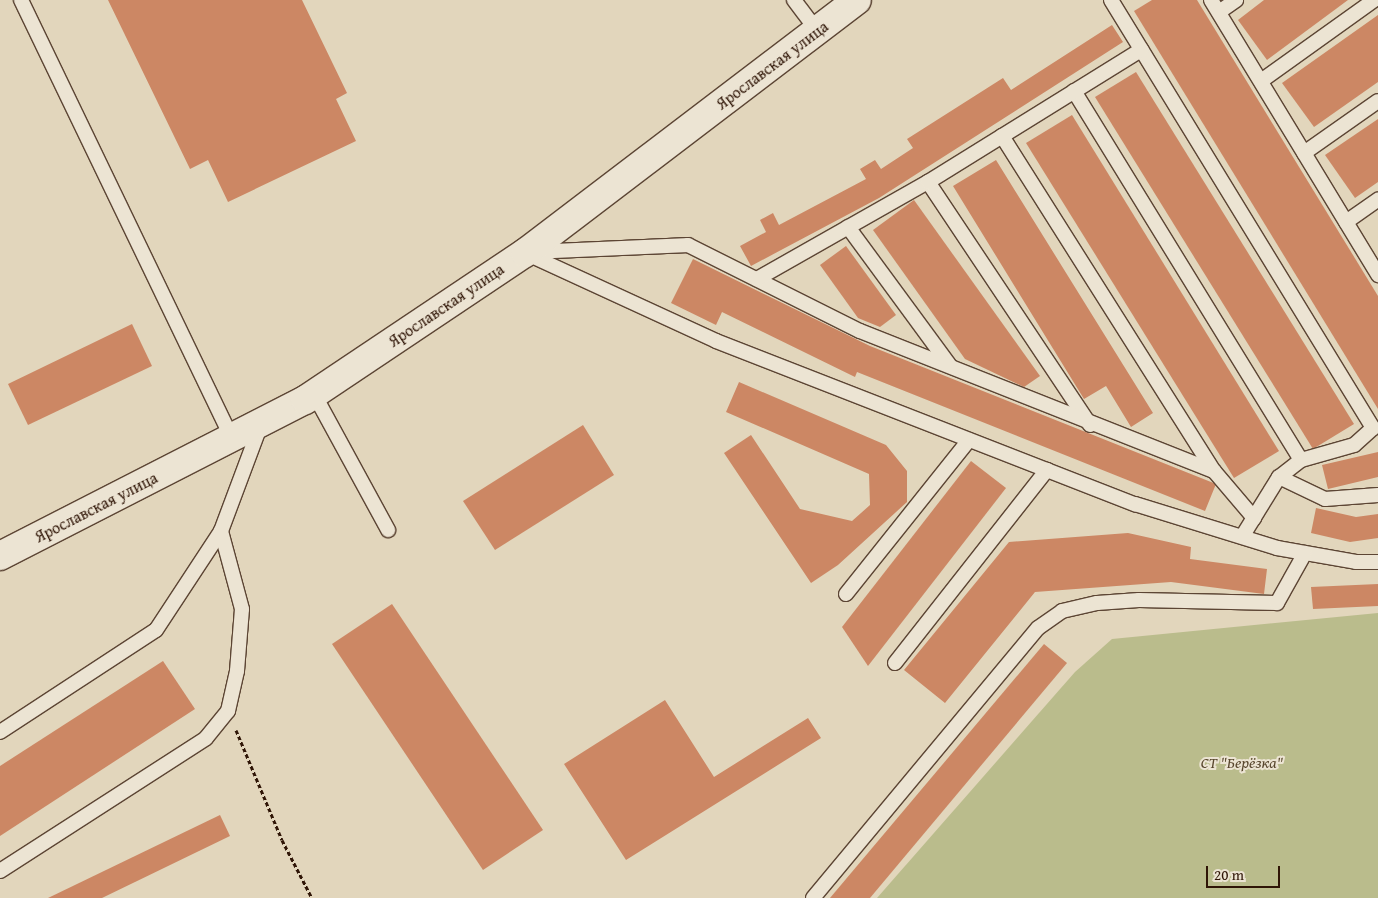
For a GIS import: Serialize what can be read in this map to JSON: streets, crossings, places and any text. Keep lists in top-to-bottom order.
{
  "streets": {
    "main road": ["Ярославская улица"]
  },
  "parks": ["СТ \"Берёзка\""],
  "scale_bar": "20 m"
}
